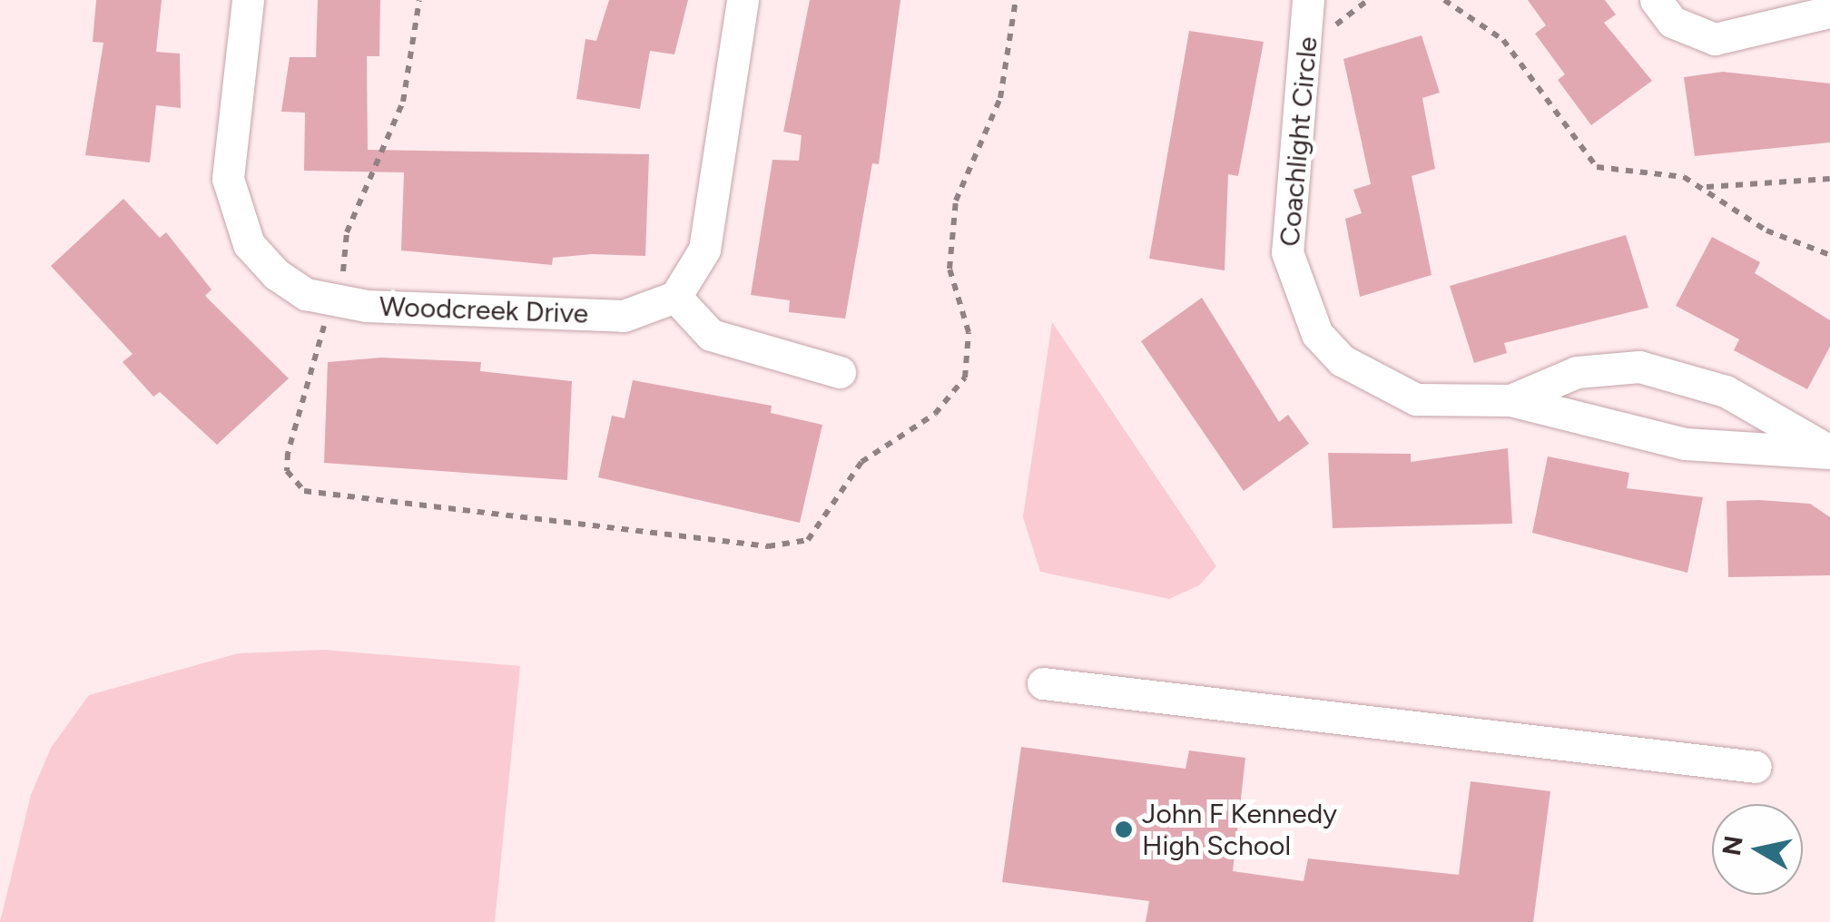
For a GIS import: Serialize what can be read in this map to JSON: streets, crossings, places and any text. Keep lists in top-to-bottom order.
{
  "streets": {
    "street": ["Coachlight Circle", "Woodcreek Drive"]
  },
  "places": ["John F Kennedy High School"],
  "north": "left"
}
